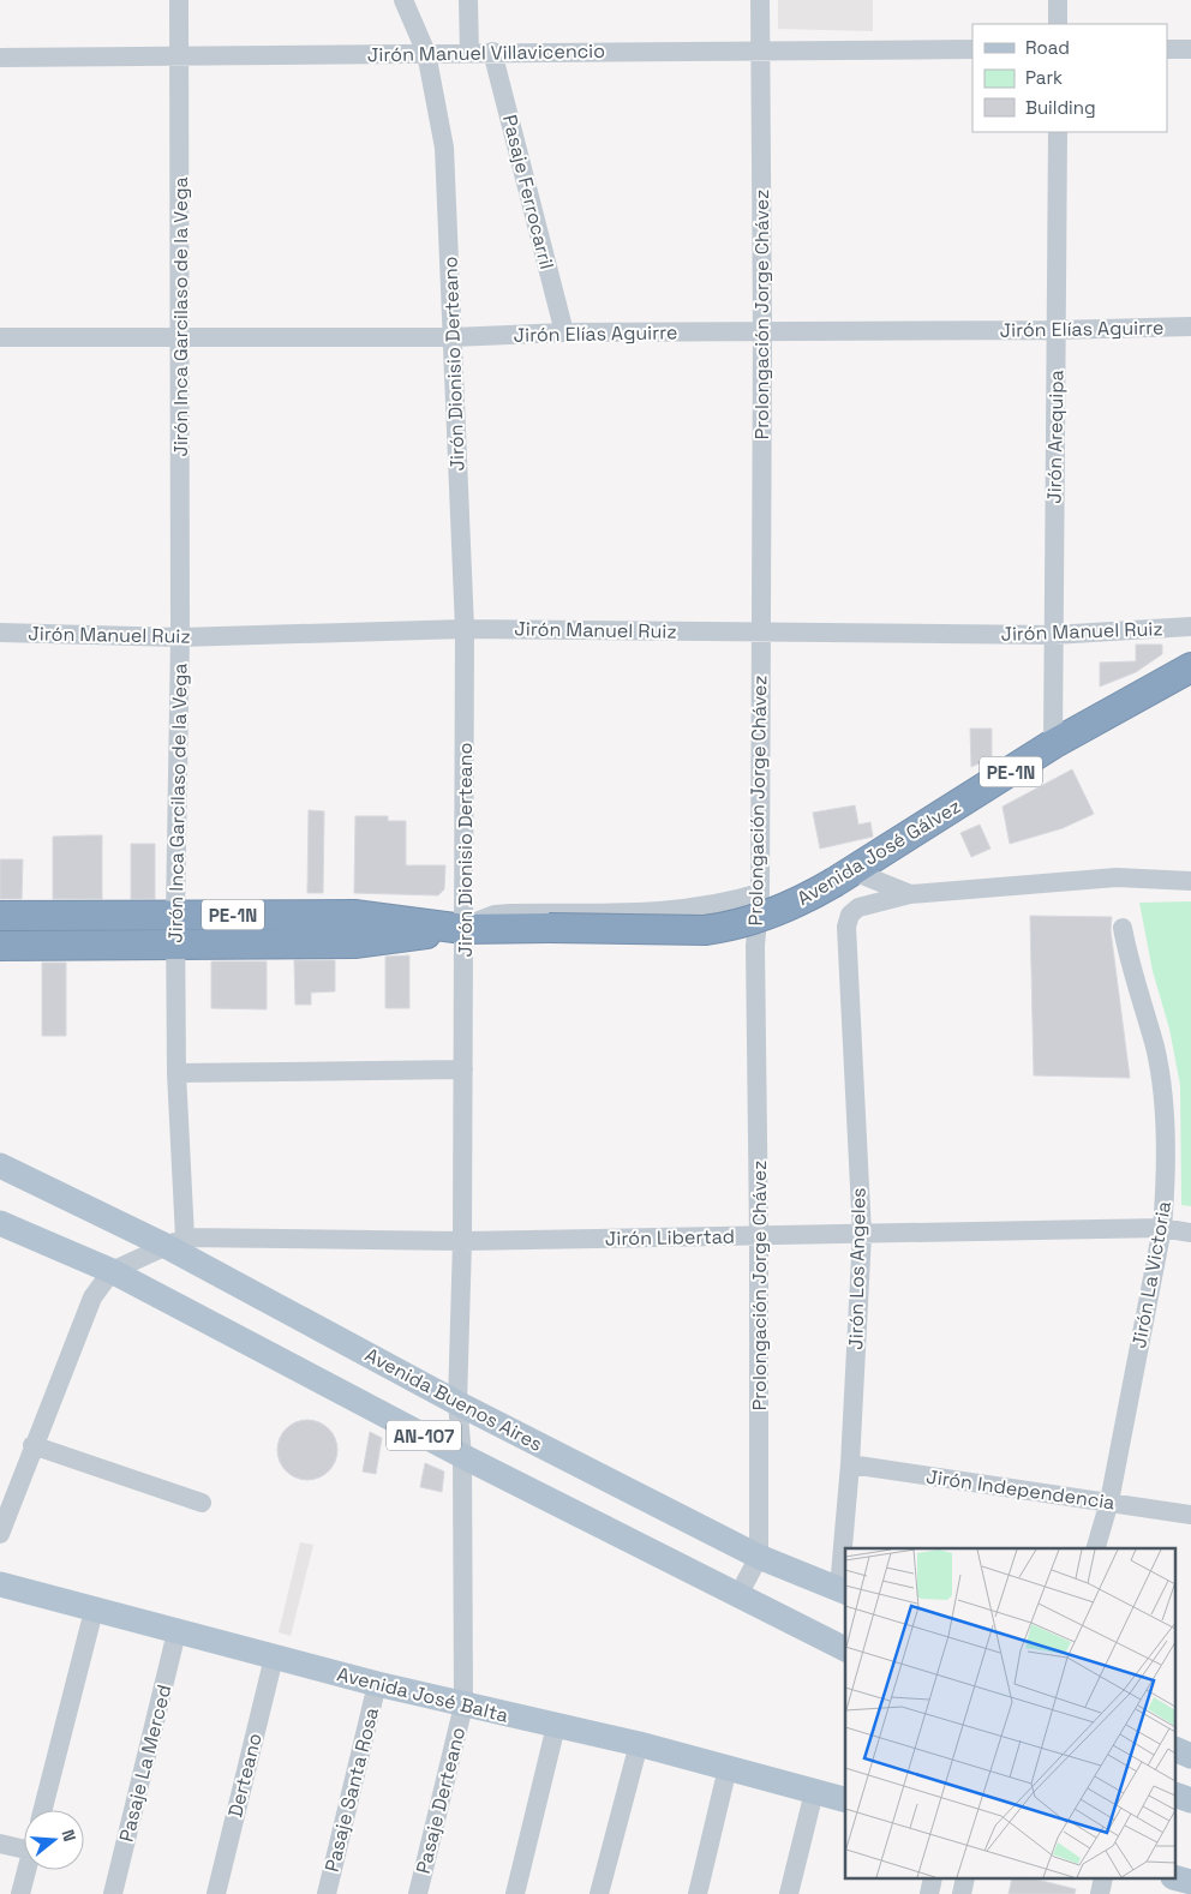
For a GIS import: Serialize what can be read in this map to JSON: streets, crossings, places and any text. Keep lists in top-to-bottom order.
{
  "streets": {
    "highway": ["PE-1N", "Avenida José Gálvez"],
    "main road": ["Avenida Buenos Aires", "AN-107", "Avenida José Balta"],
    "street": [
      "Jirón Manuel Villavicencio",
      "Pasaje Ferrocarril",
      "Prolongación Jorge Chávez",
      "Jirón Inca Garcilaso de la Vega",
      "Jirón Elías Aguirre",
      "Jirón Dionisio Derteano",
      "Jirón Arequipa",
      "Jirón Manuel Ruiz",
      "Jirón Libertad",
      "Jirón Los Angeles",
      "Jirón La Victoria",
      "Jirón Independencia",
      "Pasaje La Merced",
      "Derteano",
      "Pasaje Santa Rosa",
      "Pasaje Derteano"
    ]
  },
  "crossings": [
    ["Jirón Manuel Villavicencio", "Pasaje Ferrocarril"],
    ["Jirón Manuel Villavicencio", "Prolongación Jorge Chávez"],
    ["Jirón Manuel Villavicencio", "Jirón Inca Garcilaso de la Vega"],
    ["Jirón Manuel Villavicencio", "Jirón Dionisio Derteano"],
    ["Pasaje Ferrocarril", "Jirón Elías Aguirre"],
    ["Prolongación Jorge Chávez", "Jirón Elías Aguirre"],
    ["Prolongación Jorge Chávez", "Jirón Manuel Ruiz"],
    ["Prolongación Jorge Chávez", "Jirón Libertad"],
    ["Prolongación Jorge Chávez", "Avenida Buenos Aires"],
    ["Prolongación Jorge Chávez", "AN-107"],
    ["Jirón Inca Garcilaso de la Vega", "Jirón Elías Aguirre"],
    ["Jirón Inca Garcilaso de la Vega", "Jirón Manuel Ruiz"],
    ["Jirón Inca Garcilaso de la Vega", "Avenida José Gálvez"],
    ["Jirón Inca Garcilaso de la Vega", "Jirón Libertad"],
    ["Jirón Inca Garcilaso de la Vega", "Avenida Buenos Aires"],
    ["Jirón Elías Aguirre", "Jirón Dionisio Derteano"],
    ["Jirón Elías Aguirre", "Jirón Arequipa"],
    ["Jirón Dionisio Derteano", "Jirón Manuel Ruiz"],
    ["Jirón Dionisio Derteano", "Avenida José Gálvez"],
    ["Jirón Dionisio Derteano", "Jirón Libertad"],
    ["Jirón Dionisio Derteano", "Avenida Buenos Aires"],
    ["Jirón Dionisio Derteano", "AN-107"],
    ["Jirón Dionisio Derteano", "Avenida José Balta"],
    ["Jirón Dionisio Derteano", "Pasaje Derteano"],
    ["Jirón Arequipa", "Jirón Manuel Ruiz"],
    ["Jirón Arequipa", "Avenida José Gálvez"],
    ["Jirón Libertad", "Jirón Los Angeles"],
    ["Jirón Libertad", "Jirón La Victoria"],
    ["Jirón Libertad", "Avenida Buenos Aires"],
    ["Jirón Los Angeles", "Avenida Buenos Aires"],
    ["Jirón Los Angeles", "Jirón Independencia"],
    ["Jirón La Victoria", "Jirón Independencia"],
    ["Avenida José Balta", "Pasaje La Merced"],
    ["Avenida José Balta", "Derteano"],
    ["Avenida José Balta", "Pasaje Santa Rosa"],
    ["Avenida José Balta", "Pasaje Derteano"]
  ],
  "legend": ["Road", "Park", "Building"],
  "north": "right"
}
